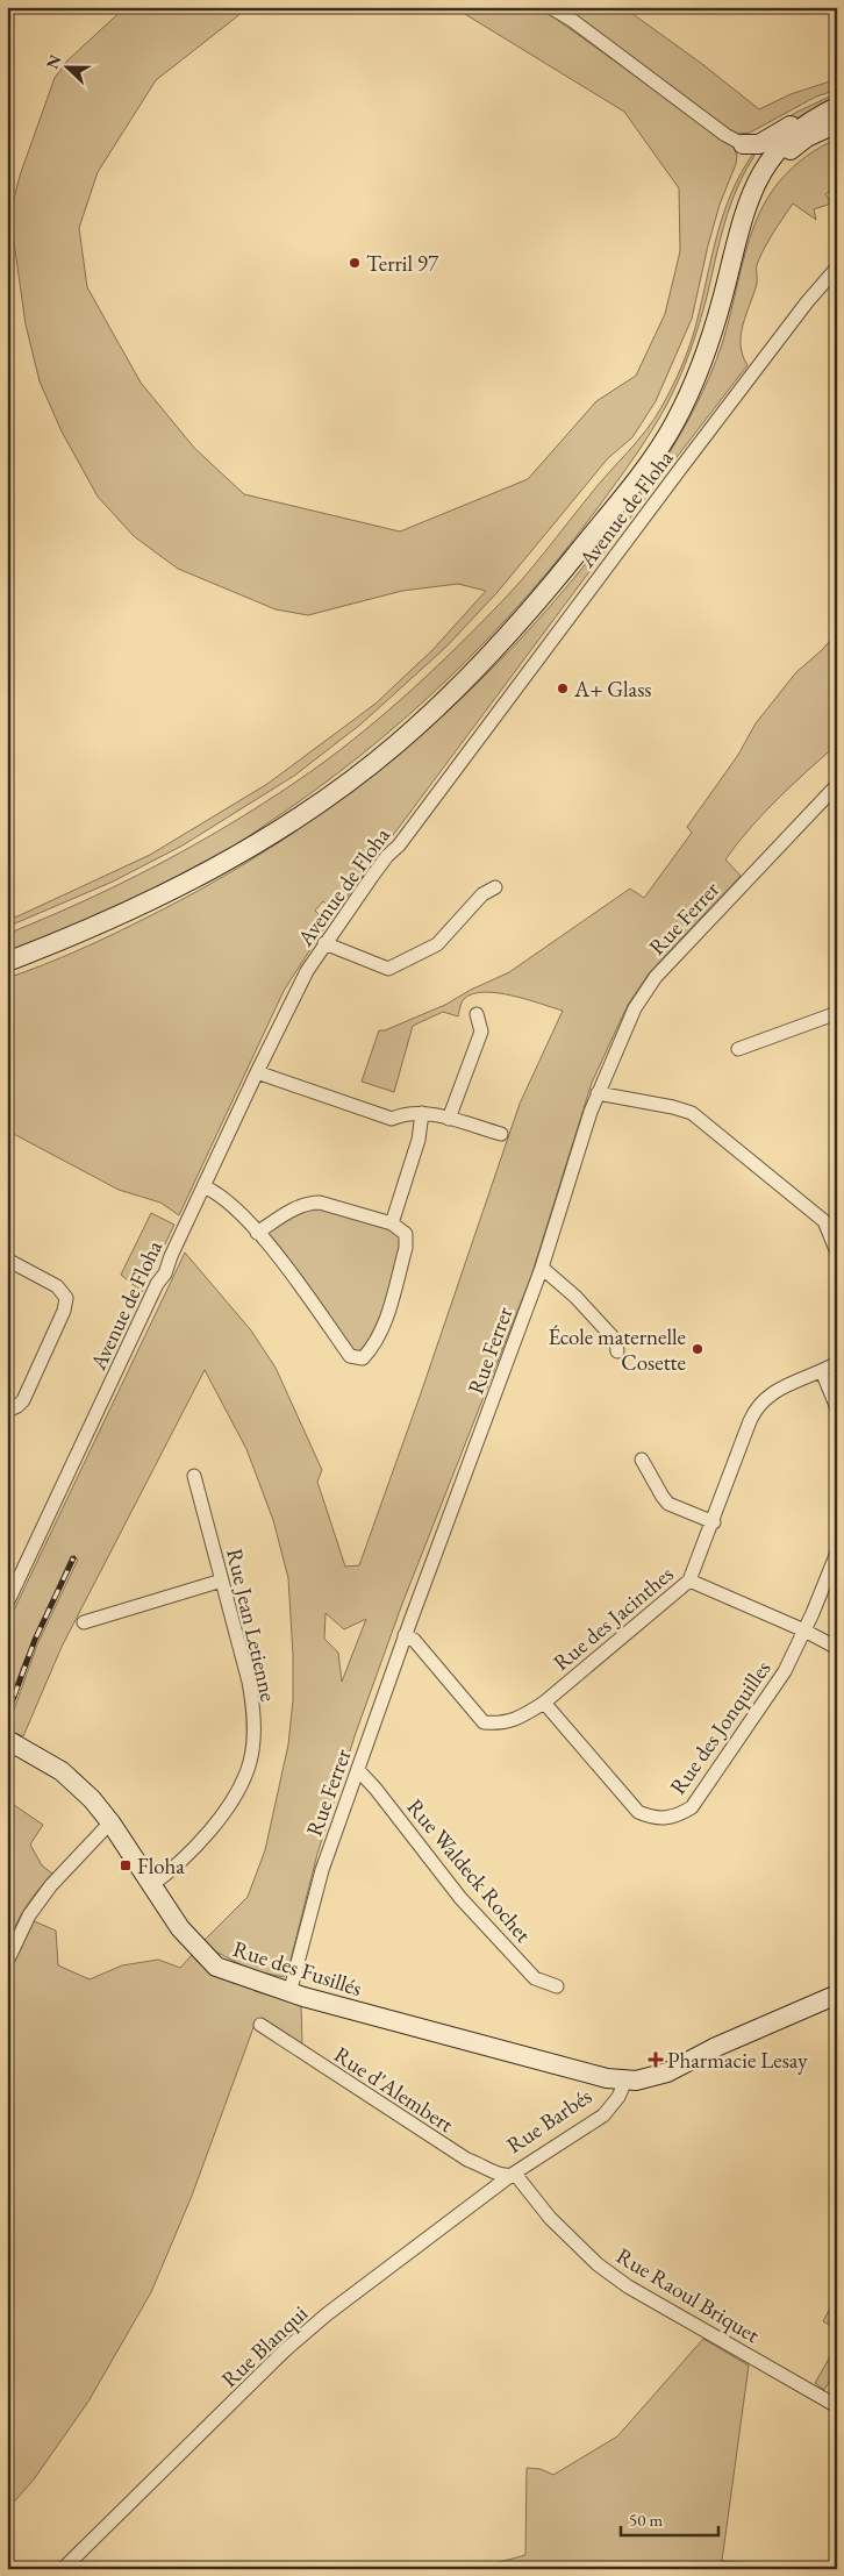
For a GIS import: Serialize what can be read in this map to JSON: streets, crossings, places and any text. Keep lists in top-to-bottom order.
{
  "streets": {
    "main road": ["Rue des Fusillés"],
    "street": [
      "Avenue de Floha",
      "Rue Ferrer",
      "Rue des Jacinthes",
      "Rue Jean Letienne",
      "Rue des Jonquilles",
      "Rue Waldeck Rochet",
      "Rue d'Alembert",
      "Rue Barbés",
      "Rue Raoul Briquet",
      "Rue Blanqui"
    ]
  },
  "crossings": [
    ["Rue Ferrer", "Rue des Jacinthes"],
    ["Rue Ferrer", "Rue Waldeck Rochet"],
    ["Rue Ferrer", "Rue des Fusillés"],
    ["Rue des Jacinthes", "Rue des Jonquilles"],
    ["Rue Jean Letienne", "Rue des Fusillés"],
    ["Rue des Fusillés", "Rue Barbés"],
    ["Rue d'Alembert", "Rue Barbés"],
    ["Rue d'Alembert", "Rue Raoul Briquet"],
    ["Rue d'Alembert", "Rue Blanqui"],
    ["Rue Barbés", "Rue Raoul Briquet"],
    ["Rue Barbés", "Rue Blanqui"],
    ["Rue Raoul Briquet", "Rue Blanqui"]
  ],
  "places": {
    "other": ["Terril 97", "A+ Glass", "École maternelle Cosette"],
    "transit": ["Floha"],
    "health": ["Pharmacie Lesay"]
  },
  "scale_bar": "50 m",
  "north": "left"
}
